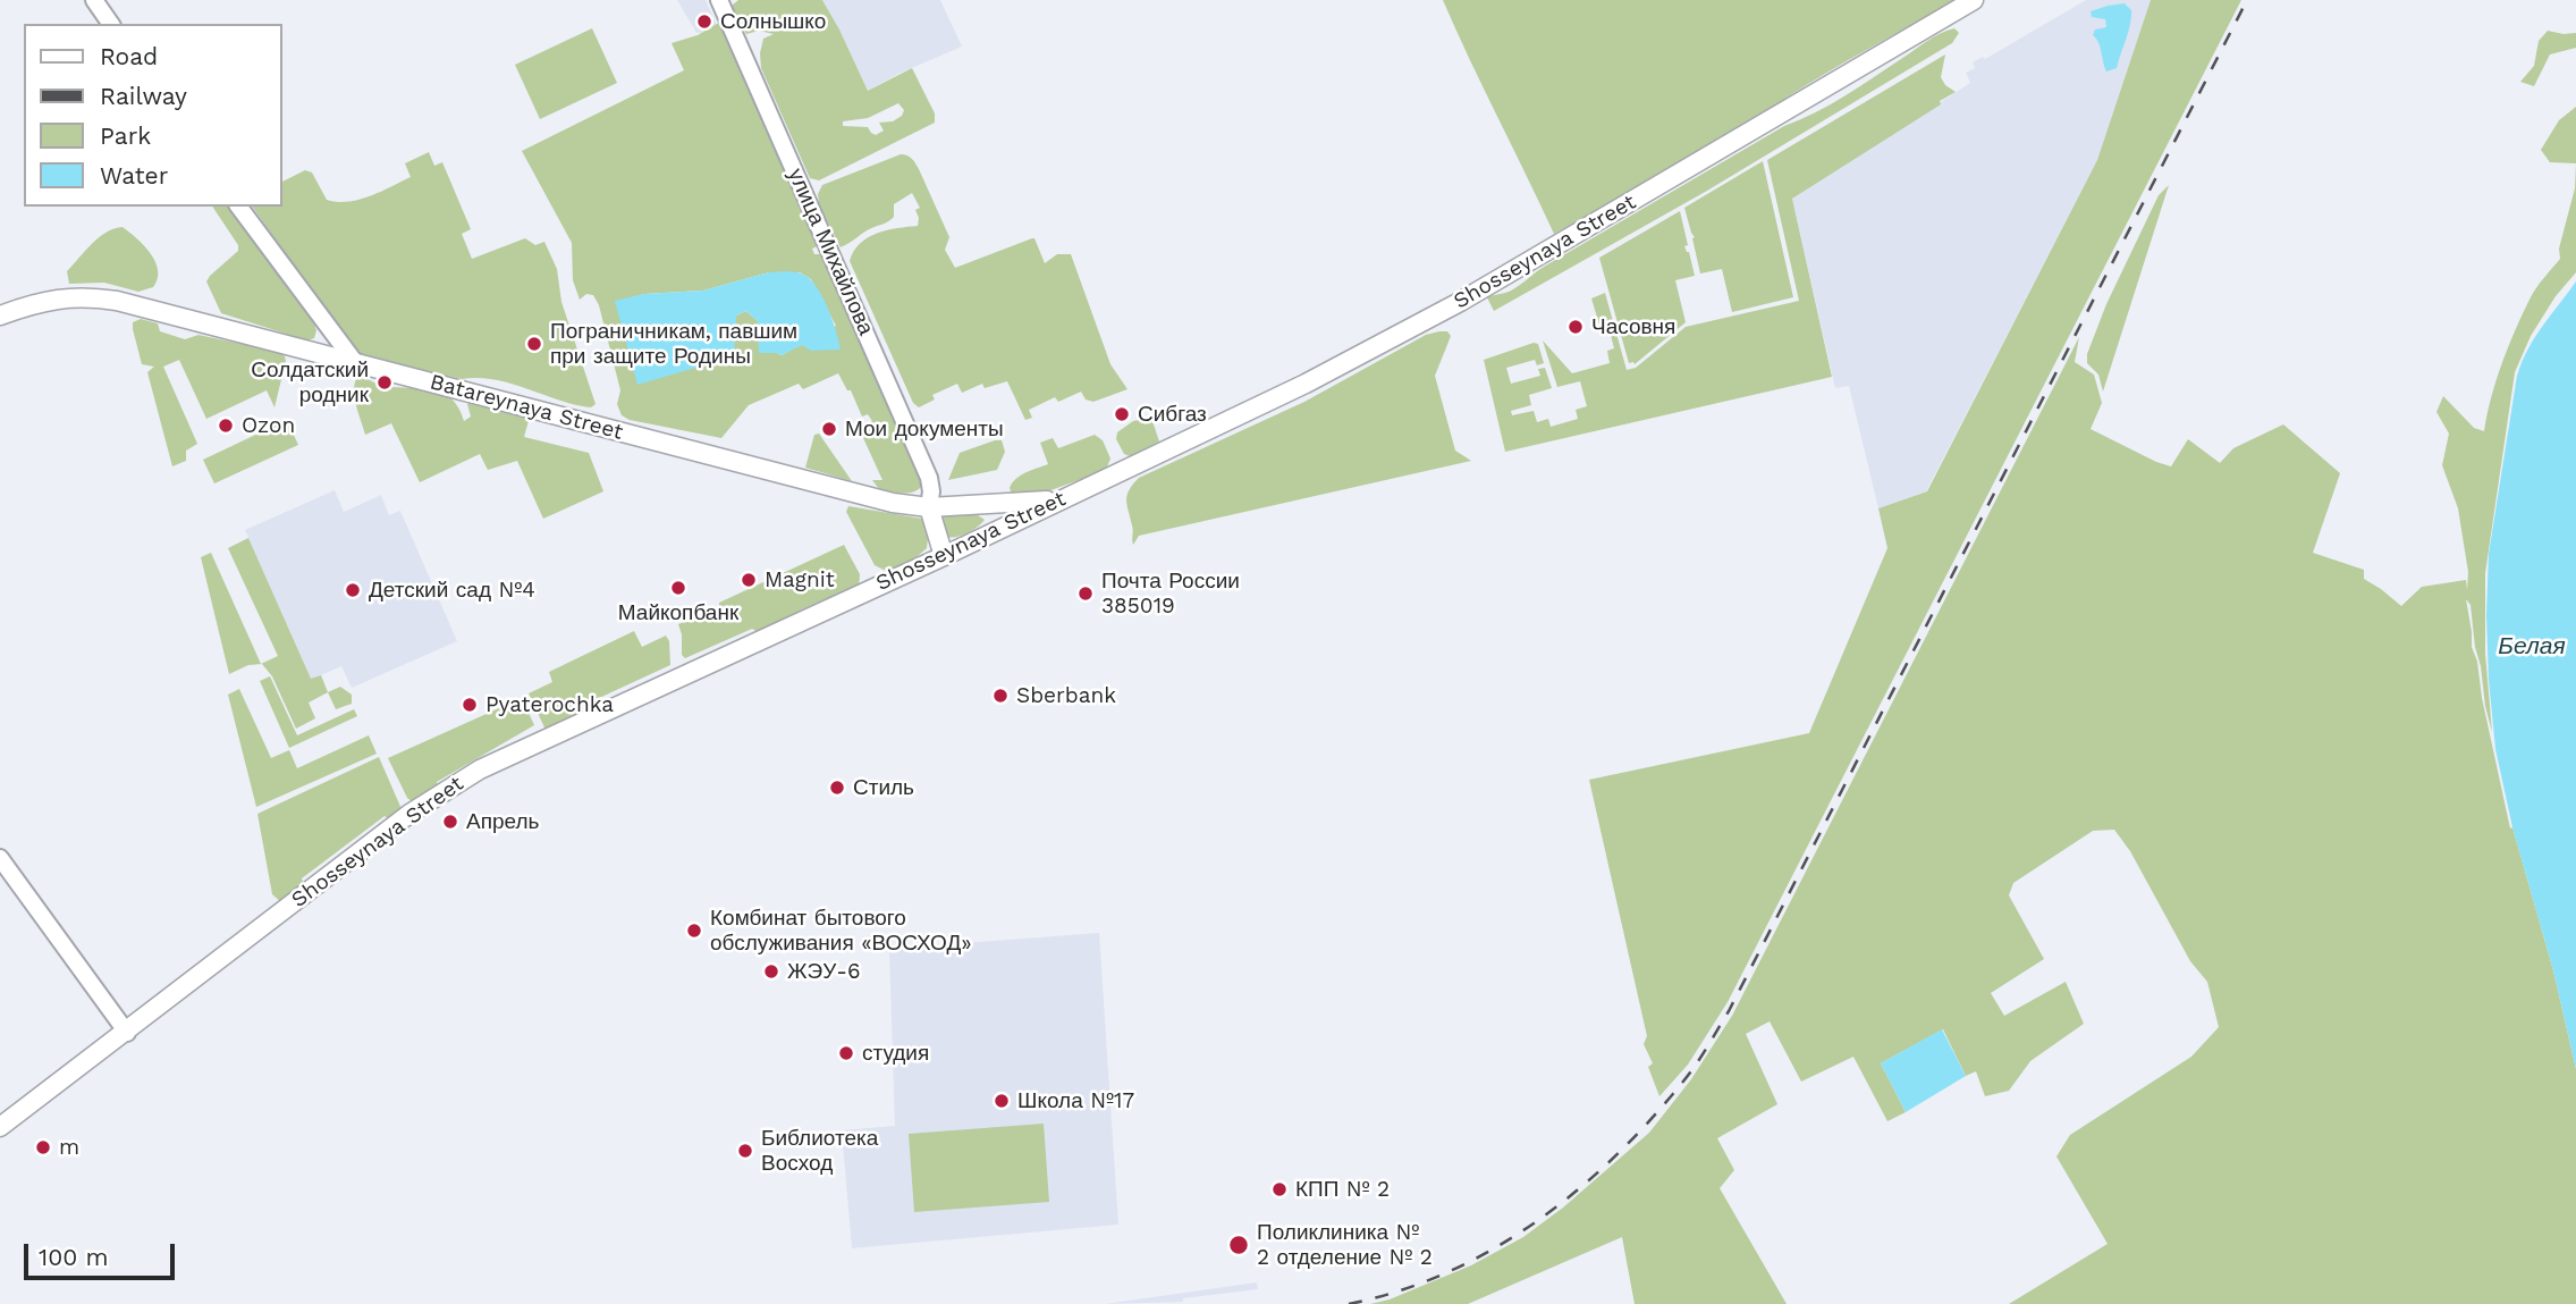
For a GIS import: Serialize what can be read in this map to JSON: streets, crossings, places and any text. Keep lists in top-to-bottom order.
{
  "streets": {
    "main road": ["Shosseynaya Street", "Batareynaya Street"],
    "street": ["улица Михайлова"]
  },
  "crossings": [
    ["улица Михайлова", "Batareynaya Street"],
    ["Shosseynaya Street", "Batareynaya Street"]
  ],
  "water": ["Белая"],
  "places": [
    "Солнышко",
    "Часовня",
    "Пограничникам, павшим при защите Родины",
    "Солдатский родник",
    "Сибгаз",
    "Ozon",
    "Мои документы",
    "Magnit",
    "Майкопбанк",
    "Детский сад №4",
    "Почта России 385019",
    "Sberbank",
    "Pyaterochka",
    "Стиль",
    "Апрель",
    "Комбинат бытового обслуживания «ВОСХОД»",
    "ЖЭУ-6",
    "студия",
    "Школа №17",
    "m",
    "Библиотека Восход",
    "КПП № 2",
    "Поликлиника № 2 отделение № 2"
  ],
  "legend": [
    "Road",
    "Railway",
    "Park",
    "Water"
  ],
  "scale_bar": "100 m"
}
